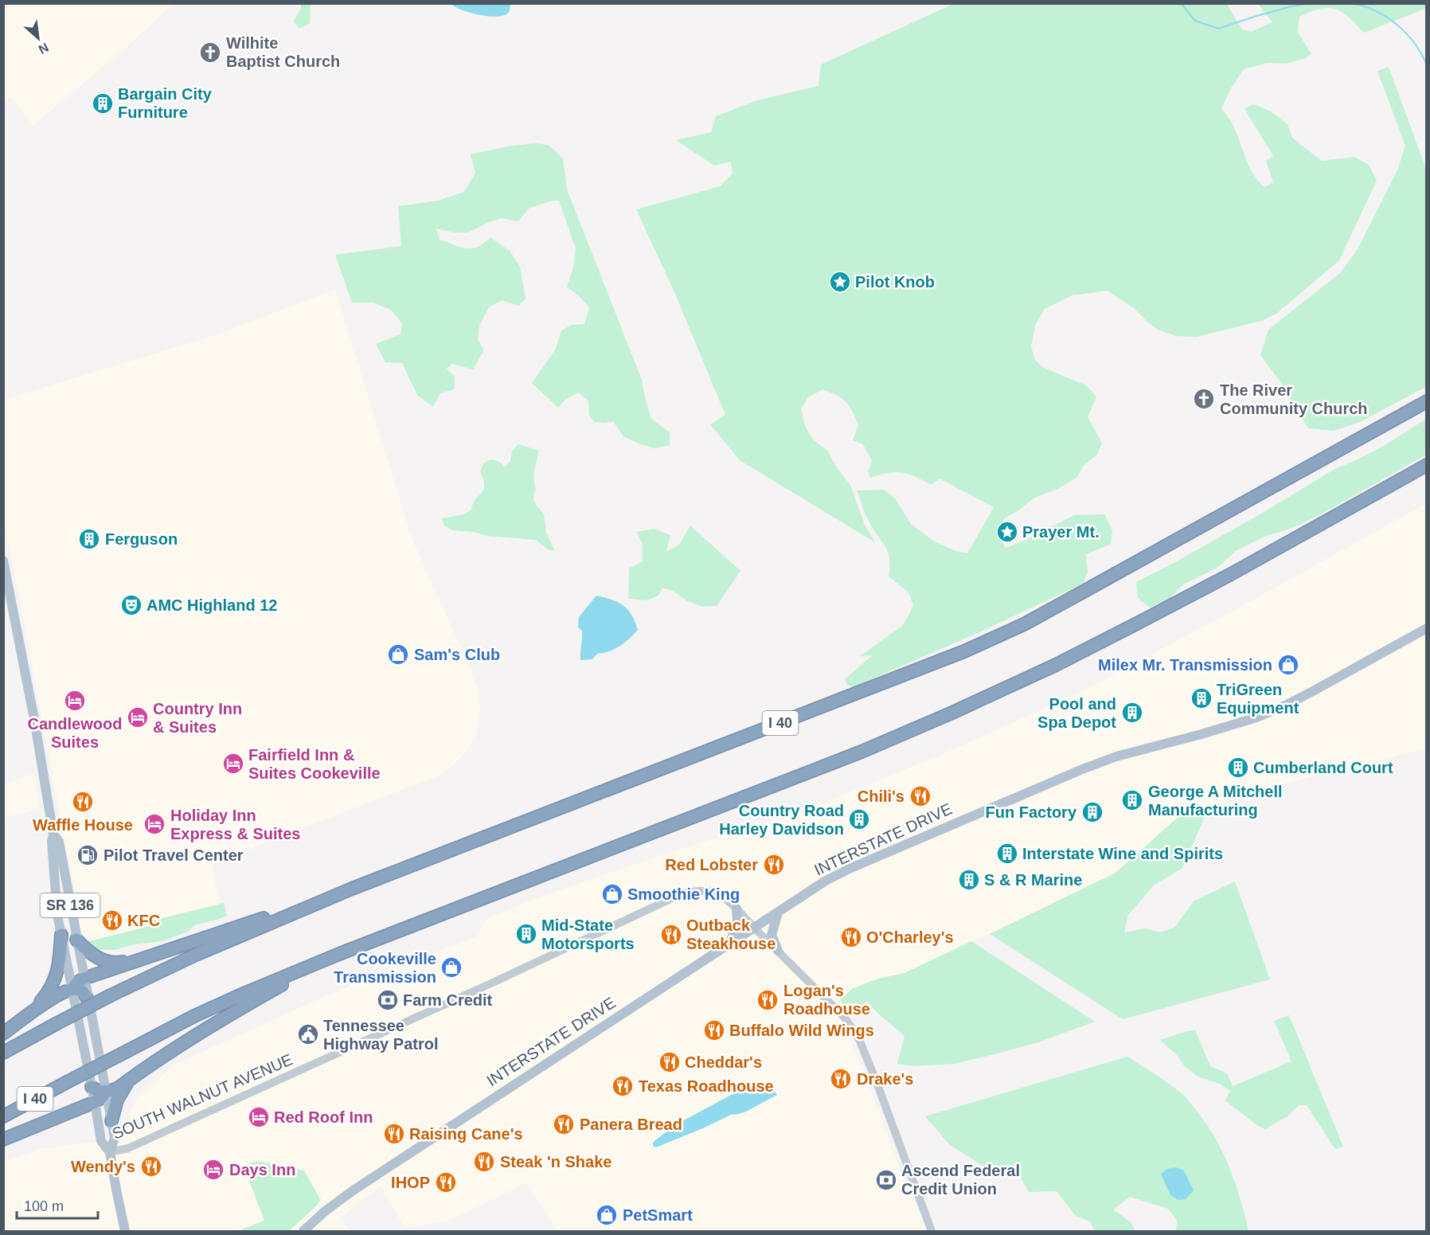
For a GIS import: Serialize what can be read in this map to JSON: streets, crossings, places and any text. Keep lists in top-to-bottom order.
{
  "streets": {
    "highway": ["I 40"],
    "main road": ["INTERSTATE DRIVE", "SR 136"],
    "street": ["SOUTH WALNUT AVENUE"]
  },
  "crossings": [
    ["INTERSTATE DRIVE", "SOUTH WALNUT AVENUE"],
    ["SR 136", "SOUTH WALNUT AVENUE"]
  ],
  "places": {
    "church": ["Wilhite Baptist Church", "The River Community Church"],
    "building": [
      "Bargain City Furniture",
      "Ferguson",
      "TriGreen Equipment",
      "Pool and Spa Depot",
      "Cumberland Court",
      "George A Mitchell Manufacturing",
      "Fun Factory",
      "Country Road Harley Davidson",
      "Interstate Wine and Spirits",
      "S & R Marine",
      "Mid-State Motorsports"
    ],
    "place": ["Pilot Knob", "Prayer Mt."],
    "theatre": ["AMC Highland 12"],
    "shop": [
      "Sam's Club",
      "Milex Mr. Transmission",
      "Smoothie King",
      "Cookeville Transmission",
      "PetSmart"
    ],
    "hotel": [
      "Candlewood Suites",
      "Country Inn & Suites",
      "Fairfield Inn & Suites Cookeville",
      "Holiday Inn Express & Suites",
      "Red Roof Inn",
      "Days Inn"
    ],
    "restaurant": [
      "Chili's",
      "Waffle House",
      "Red Lobster",
      "KFC",
      "Outback Steakhouse",
      "O'Charley's",
      "Logan's Roadhouse",
      "Buffalo Wild Wings",
      "Cheddar's",
      "Drake's",
      "Texas Roadhouse",
      "Panera Bread",
      "Raising Cane's",
      "Steak 'n Shake",
      "Wendy's",
      "IHOP"
    ],
    "fuel station": ["Pilot Travel Center"],
    "bank": ["Farm Credit", "Ascend Federal Credit Union"],
    "public building": ["Tennessee Highway Patrol"]
  },
  "scale_bar": "100 m",
  "north": "bottom right"
}
